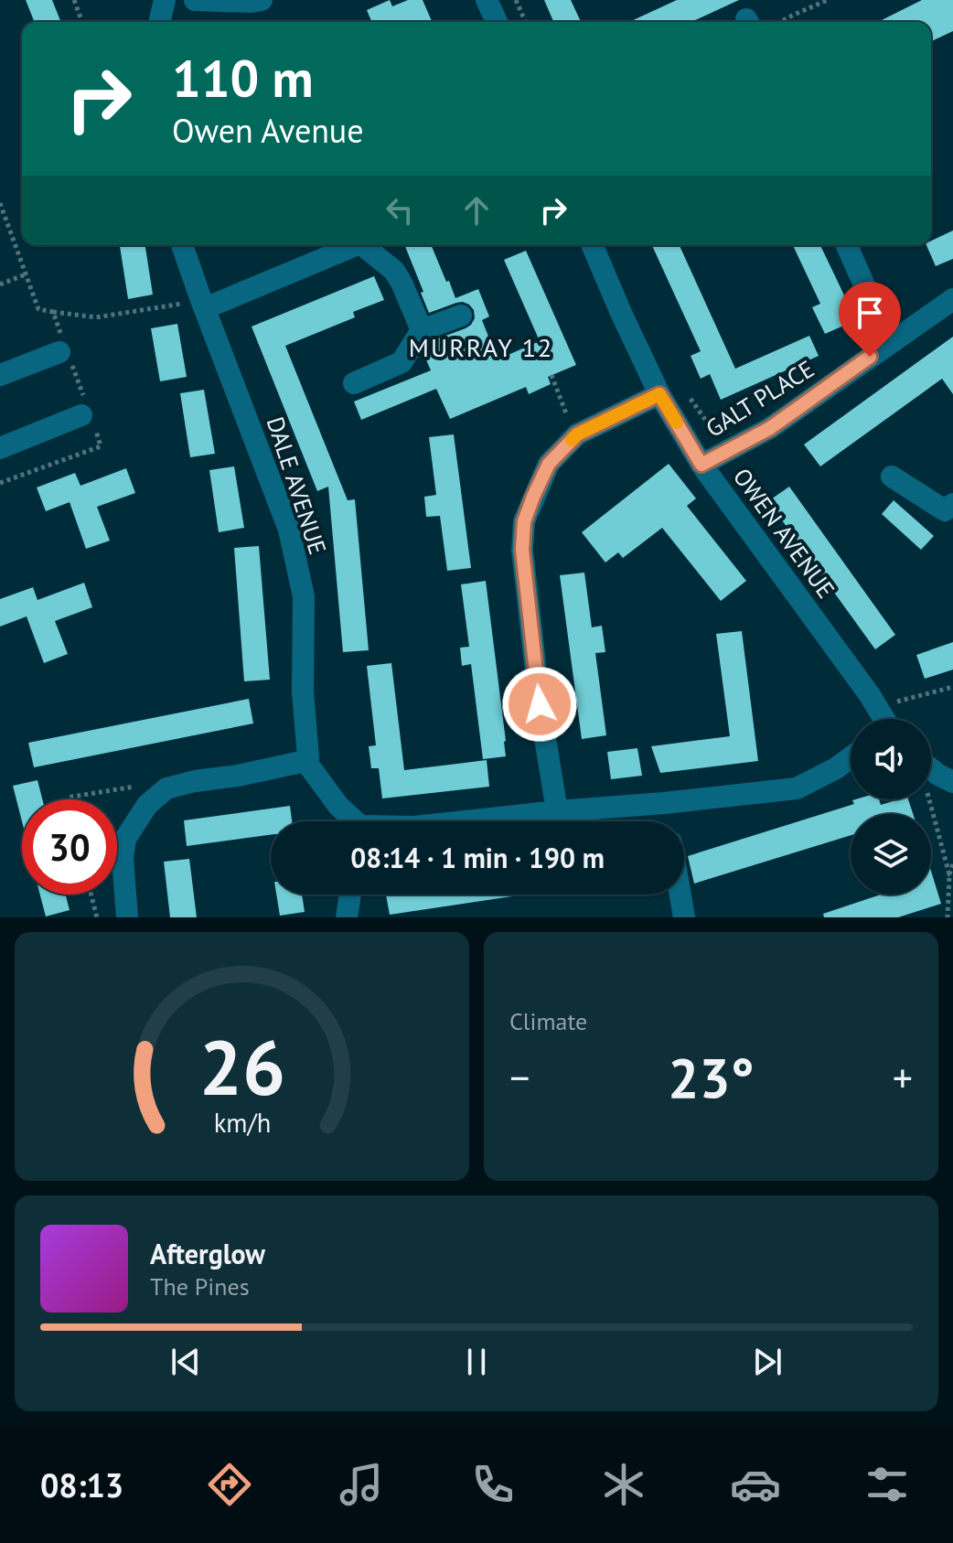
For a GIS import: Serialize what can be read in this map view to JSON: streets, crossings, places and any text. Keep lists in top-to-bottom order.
{
  "streets": {
    "street": ["GALT PLACE", "DALE AVENUE", "OWEN AVENUE"]
  },
  "crossings": [
    ["GALT PLACE", "OWEN AVENUE"]
  ],
  "districts": ["MURRAY 12"],
  "page": {
    "turn": ["110 m", "Owen Avenue"],
    "limit": "30",
    "trip": "08:14 · 1 min · 190 m",
    "tile": "Climate",
    "heat": ["−", "23°", "+"],
    "song": ["Afterglow", "The Pines"],
    "tabs": "08:13",
    "gauge": ["26", "km/h"]
  }
}
